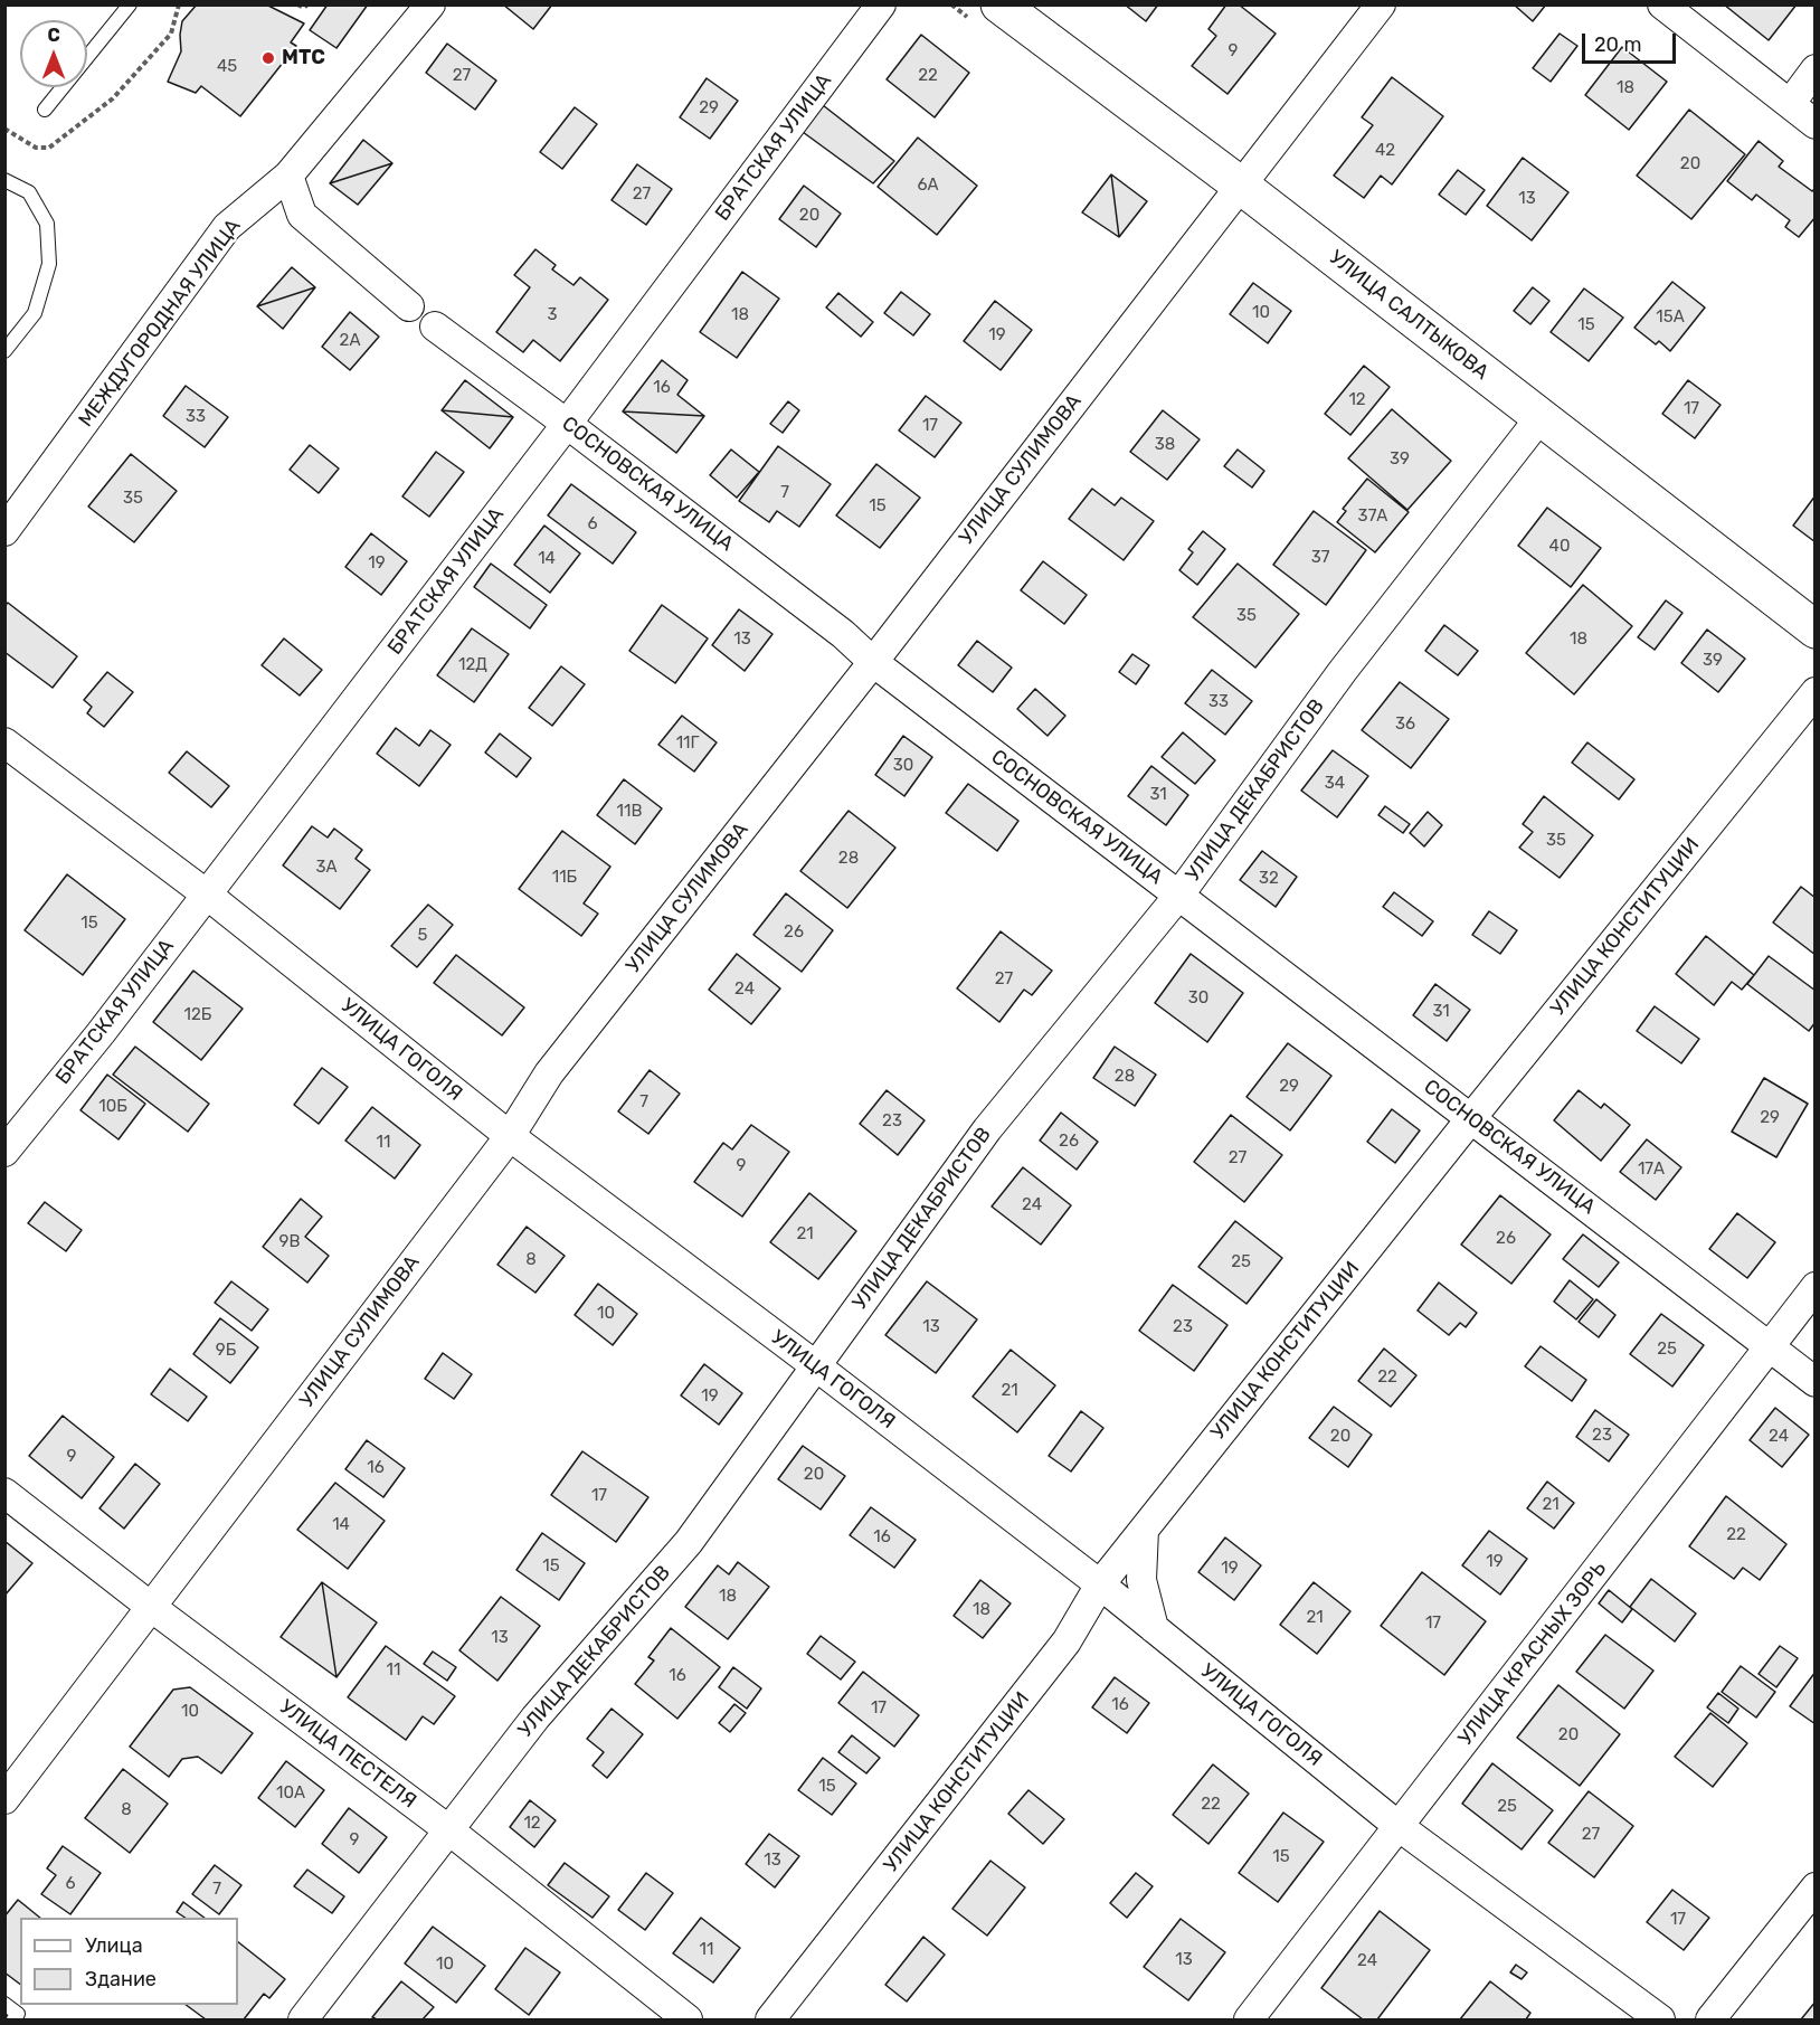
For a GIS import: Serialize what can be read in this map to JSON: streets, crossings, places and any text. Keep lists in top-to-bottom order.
{
  "streets": {
    "main road": ["УЛИЦА САЛТЫКОВА"],
    "street": [
      "БРАТСКАЯ УЛИЦА",
      "МЕЖДУГОРОДНАЯ УЛИЦА",
      "УЛИЦА СУЛИМОВА",
      "СОСНОВСКАЯ УЛИЦА",
      "УЛИЦА ДЕКАБРИСТОВ",
      "УЛИЦА КОНСТИТУЦИИ",
      "УЛИЦА ГОГОЛЯ",
      "УЛИЦА КРАСНЫХ ЗОРЬ",
      "УЛИЦА ПЕСТЕЛЯ"
    ]
  },
  "crossings": [
    ["БРАТСКАЯ УЛИЦА", "СОСНОВСКАЯ УЛИЦА"],
    ["БРАТСКАЯ УЛИЦА", "УЛИЦА ГОГОЛЯ"],
    ["УЛИЦА САЛТЫКОВА", "УЛИЦА СУЛИМОВА"],
    ["УЛИЦА САЛТЫКОВА", "УЛИЦА ДЕКАБРИСТОВ"],
    ["УЛИЦА СУЛИМОВА", "СОСНОВСКАЯ УЛИЦА"],
    ["УЛИЦА СУЛИМОВА", "УЛИЦА ГОГОЛЯ"],
    ["УЛИЦА СУЛИМОВА", "УЛИЦА ПЕСТЕЛЯ"],
    ["СОСНОВСКАЯ УЛИЦА", "УЛИЦА ДЕКАБРИСТОВ"],
    ["СОСНОВСКАЯ УЛИЦА", "УЛИЦА КОНСТИТУЦИИ"],
    ["СОСНОВСКАЯ УЛИЦА", "УЛИЦА КРАСНЫХ ЗОРЬ"],
    ["УЛИЦА ДЕКАБРИСТОВ", "УЛИЦА ГОГОЛЯ"],
    ["УЛИЦА ДЕКАБРИСТОВ", "УЛИЦА ПЕСТЕЛЯ"],
    ["УЛИЦА КОНСТИТУЦИИ", "УЛИЦА ГОГОЛЯ"],
    ["УЛИЦА ГОГОЛЯ", "УЛИЦА КРАСНЫХ ЗОРЬ"]
  ],
  "places": ["МТС"],
  "house_numbers": [
    "9",
    "45",
    "27",
    "22",
    "18",
    "29",
    "42",
    "20",
    "6А",
    "27",
    "13",
    "20",
    "10",
    "3",
    "18",
    "15А",
    "15",
    "19",
    "2А",
    "16",
    "12",
    "17",
    "33",
    "17",
    "38",
    "39",
    "7",
    "35",
    "15",
    "37А",
    "6",
    "40",
    "37",
    "14",
    "19",
    "35",
    "13",
    "18",
    "39",
    "12Д",
    "33",
    "36",
    "11Г",
    "30",
    "34",
    "31",
    "11В",
    "35",
    "28",
    "3А",
    "11Б",
    "32",
    "15",
    "26",
    "5",
    "27",
    "24",
    "30",
    "31",
    "12Б",
    "28",
    "29",
    "7",
    "10Б",
    "29",
    "23",
    "26",
    "11",
    "27",
    "9",
    "17А",
    "24",
    "21",
    "26",
    "9В",
    "8",
    "25",
    "10",
    "13",
    "23",
    "25",
    "9Б",
    "22",
    "21",
    "19",
    "23",
    "20",
    "24",
    "9",
    "16",
    "20",
    "17",
    "21",
    "14",
    "22",
    "16",
    "19",
    "15",
    "19",
    "18",
    "18",
    "21",
    "17",
    "13",
    "11",
    "16",
    "16",
    "17",
    "10",
    "20",
    "15",
    "10А",
    "22",
    "25",
    "8",
    "12",
    "27",
    "9",
    "15",
    "13",
    "6",
    "7",
    "17",
    "11",
    "13",
    "24",
    "10"
  ],
  "legend": ["Улица", "Здание"],
  "scale_bar": "20 m",
  "north": "top"
}
